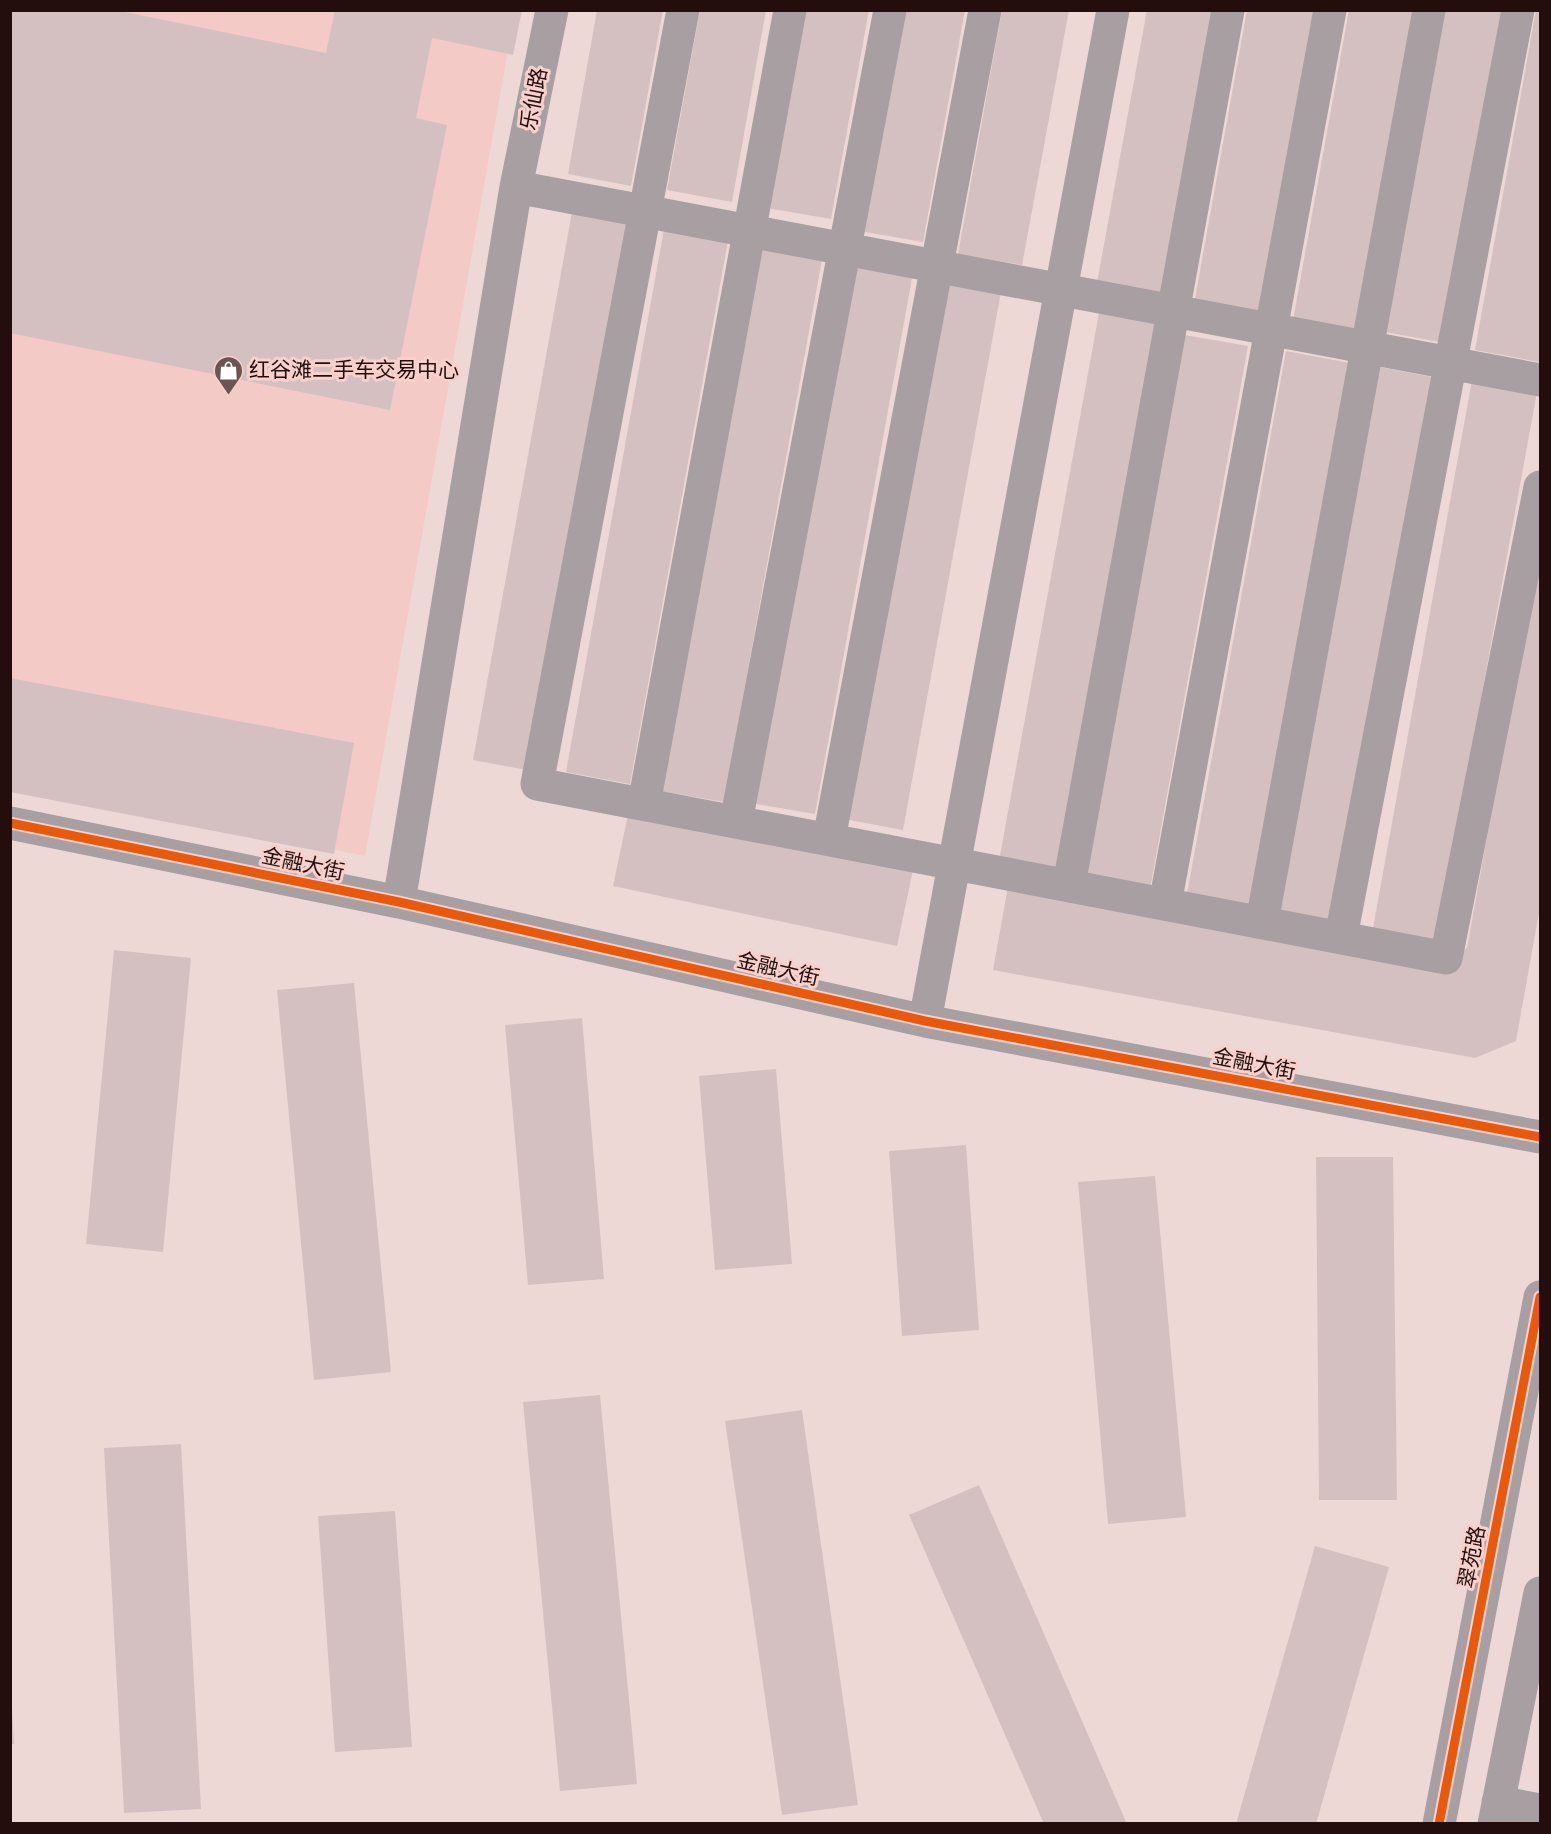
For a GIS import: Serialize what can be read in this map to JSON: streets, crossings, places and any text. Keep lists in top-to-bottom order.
{
  "streets": {
    "street": ["乐仙路", "金融大街", "翠苑路"]
  },
  "crossings": [
    ["乐仙路", "金融大街"]
  ],
  "places": {
    "shop": ["红谷滩二手车交易中心"]
  }
}
